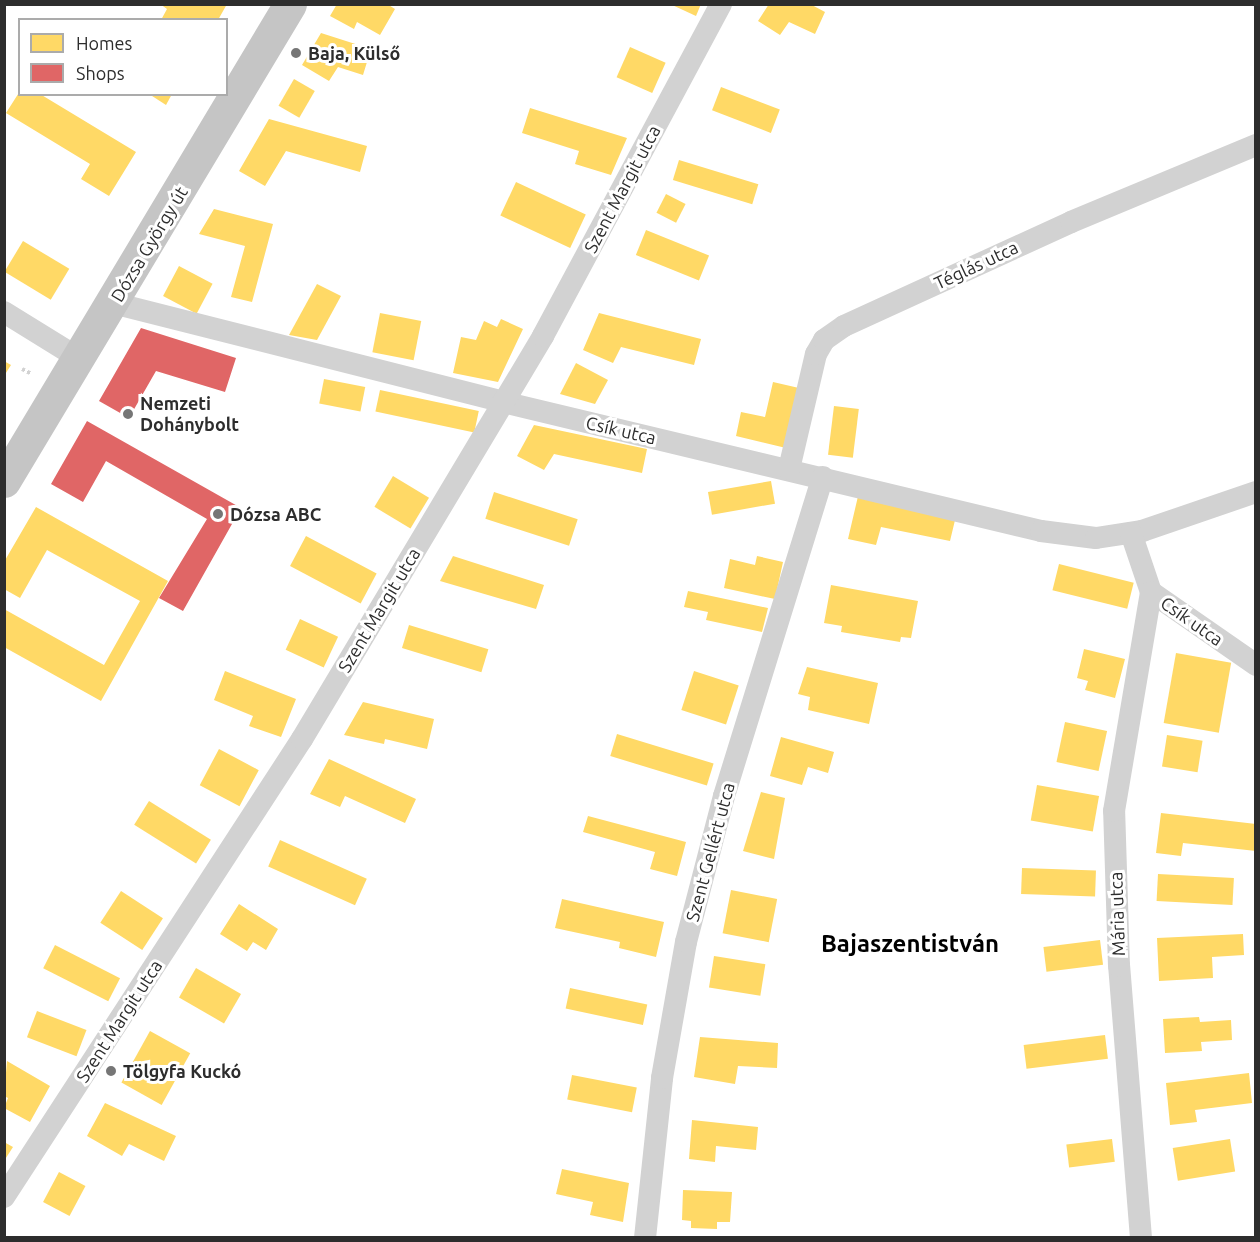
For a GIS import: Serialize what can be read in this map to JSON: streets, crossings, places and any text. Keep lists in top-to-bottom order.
{
  "streets": {
    "main road": ["Dózsa György út"],
    "street": [
      "Szent Margit utca",
      "Téglás utca",
      "Csík utca",
      "Szent Gellért utca",
      "Mária utca"
    ]
  },
  "crossings": [
    ["Szent Margit utca", "Csík utca"],
    ["Dózsa György út", "Csík utca"],
    ["Téglás utca", "Csík utca"],
    ["Csík utca", "Szent Gellért utca"],
    ["Csík utca", "Mária utca"]
  ],
  "districts": ["Bajaszentistván"],
  "places": [
    "Baja, Külső",
    "Nemzeti Dohánybolt",
    "Dózsa ABC",
    "Tölgyfa Kuckó"
  ],
  "legend": ["Homes", "Shops"]
}
